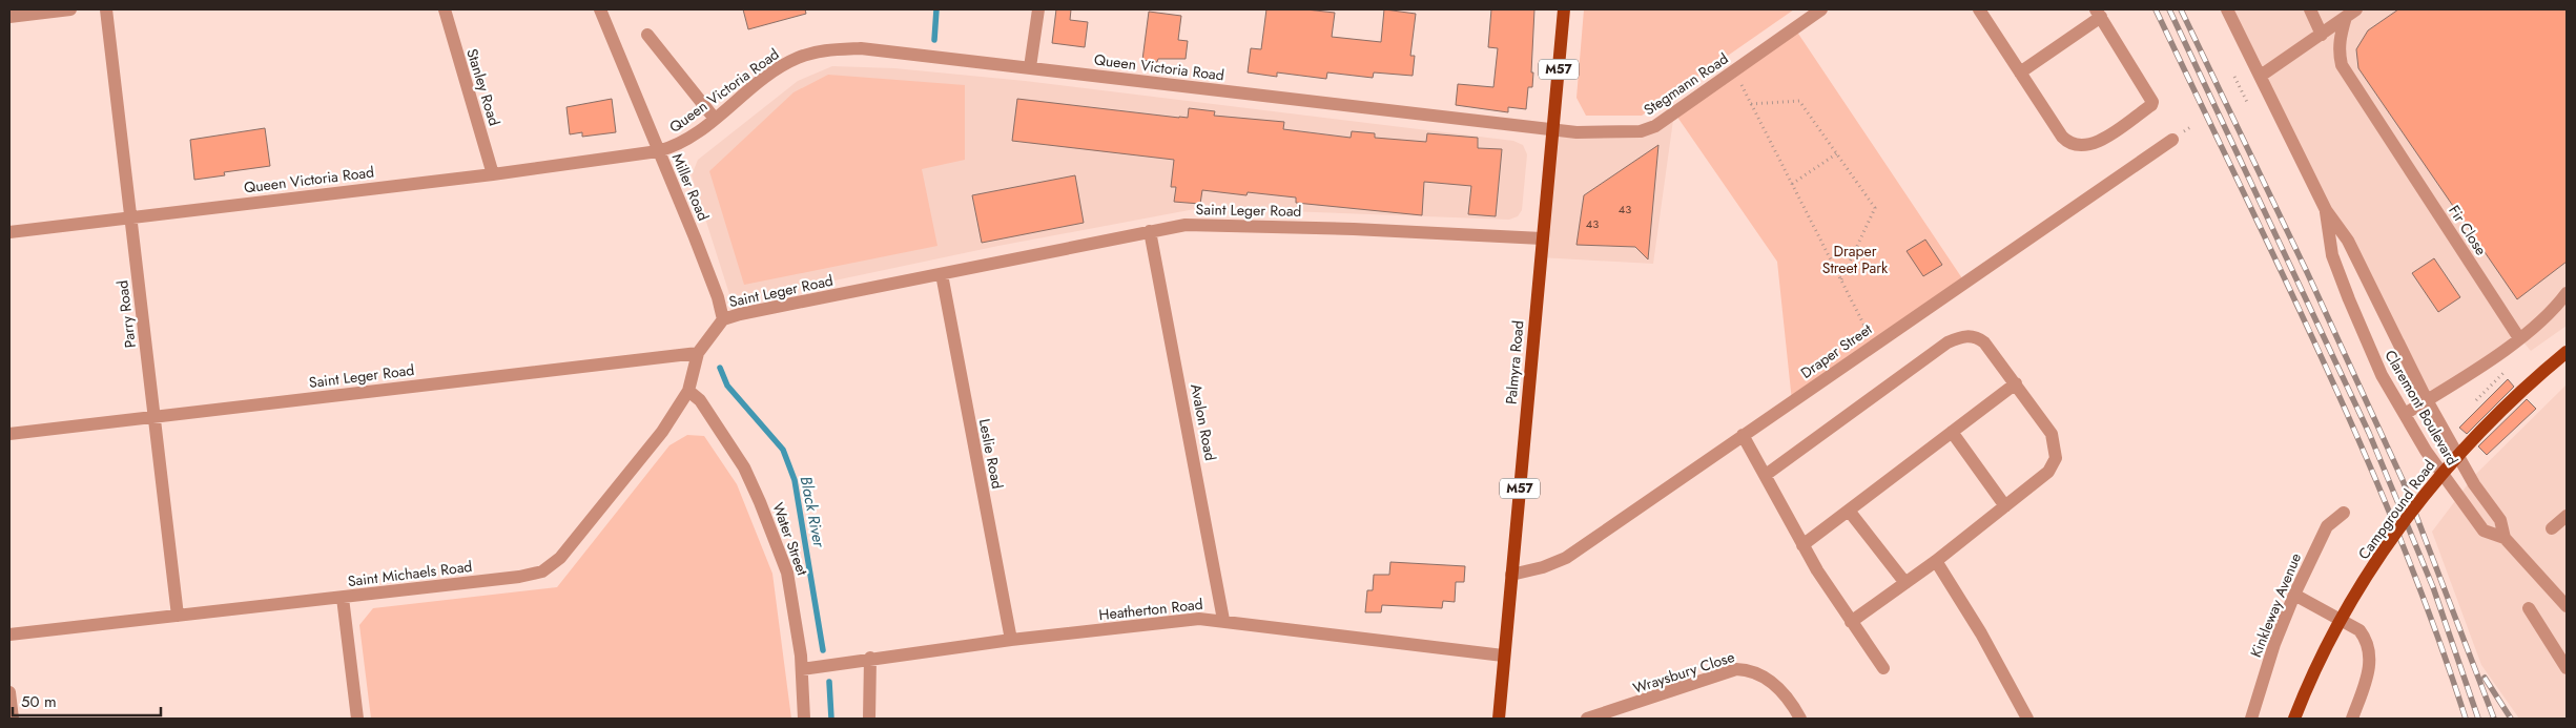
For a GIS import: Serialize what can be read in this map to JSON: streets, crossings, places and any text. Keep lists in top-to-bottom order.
{
  "streets": {
    "main road": ["M57", "Palmyra Road", "Campground Road"],
    "street": [
      "Queen Victoria Road",
      "Stegmann Road",
      "Stanley Road",
      "Miller Road",
      "Saint Leger Road",
      "Fir Close",
      "Parry Road",
      "Draper Street",
      "Claremont Boulevard",
      "Avalon Road",
      "Leslie Road",
      "Water Street",
      "Saint Michaels Road",
      "Kinkleway Avenue",
      "Heatherton Road",
      "Wraysbury Close"
    ]
  },
  "crossings": [
    ["Queen Victoria Road", "Stegmann Road"],
    ["Queen Victoria Road", "Stanley Road"],
    ["Queen Victoria Road", "Miller Road"],
    ["Queen Victoria Road", "Parry Road"],
    ["Queen Victoria Road", "Palmyra Road"],
    ["Stegmann Road", "Palmyra Road"],
    ["Miller Road", "Saint Leger Road"],
    ["Saint Leger Road", "Parry Road"],
    ["Saint Leger Road", "Palmyra Road"],
    ["Saint Leger Road", "Avalon Road"],
    ["Saint Leger Road", "Leslie Road"],
    ["Saint Leger Road", "Saint Michaels Road"],
    ["Parry Road", "Saint Michaels Road"],
    ["Draper Street", "Palmyra Road"],
    ["Palmyra Road", "Heatherton Road"],
    ["Avalon Road", "Heatherton Road"],
    ["Leslie Road", "Heatherton Road"],
    ["Water Street", "Saint Michaels Road"],
    ["Water Street", "Heatherton Road"]
  ],
  "water": ["Black River"],
  "parks": ["Draper Street Park"],
  "house_numbers": ["43", "43"],
  "scale_bar": "50 m"
}
